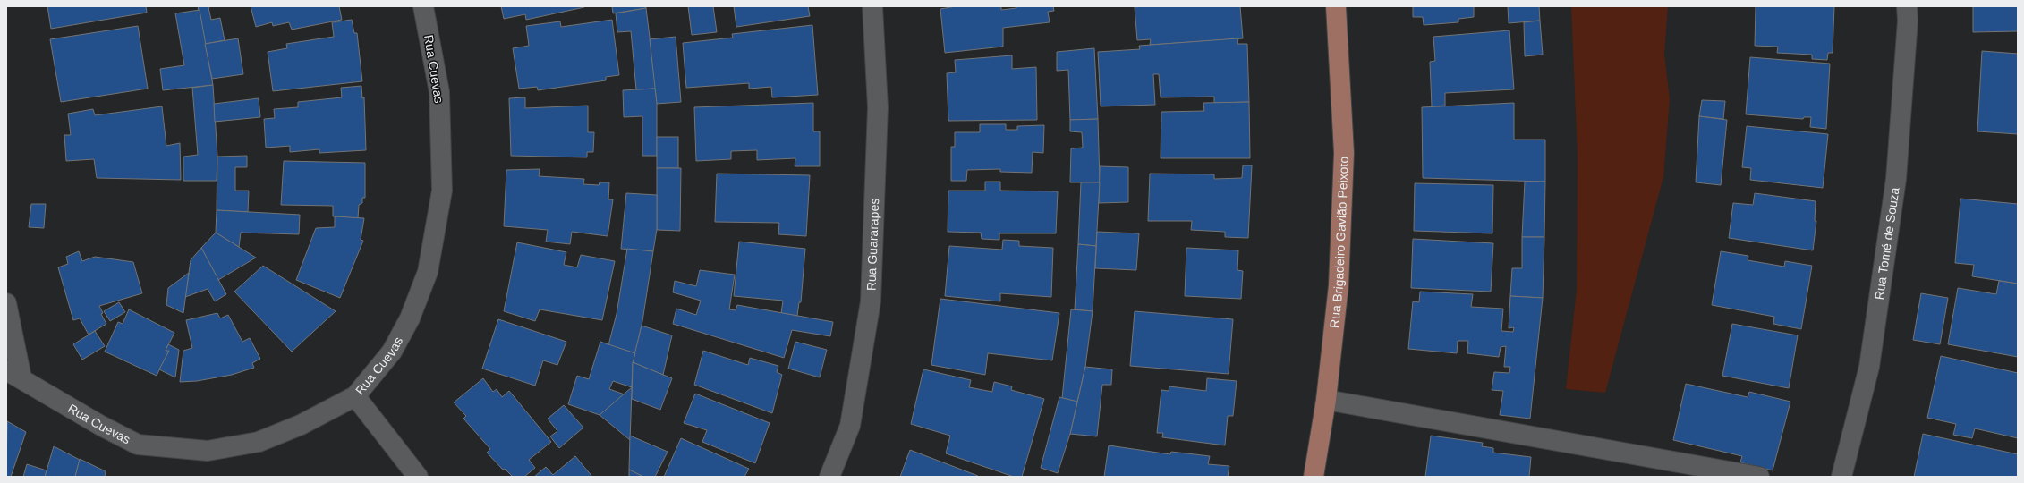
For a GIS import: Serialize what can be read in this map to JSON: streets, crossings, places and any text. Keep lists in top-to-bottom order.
{
  "streets": {
    "main road": ["Rua Brigadeiro Gavião Peixoto"],
    "street": ["Rua Cuevas", "Rua Tomé de Souza", "Rua Guararapes"]
  }
}
